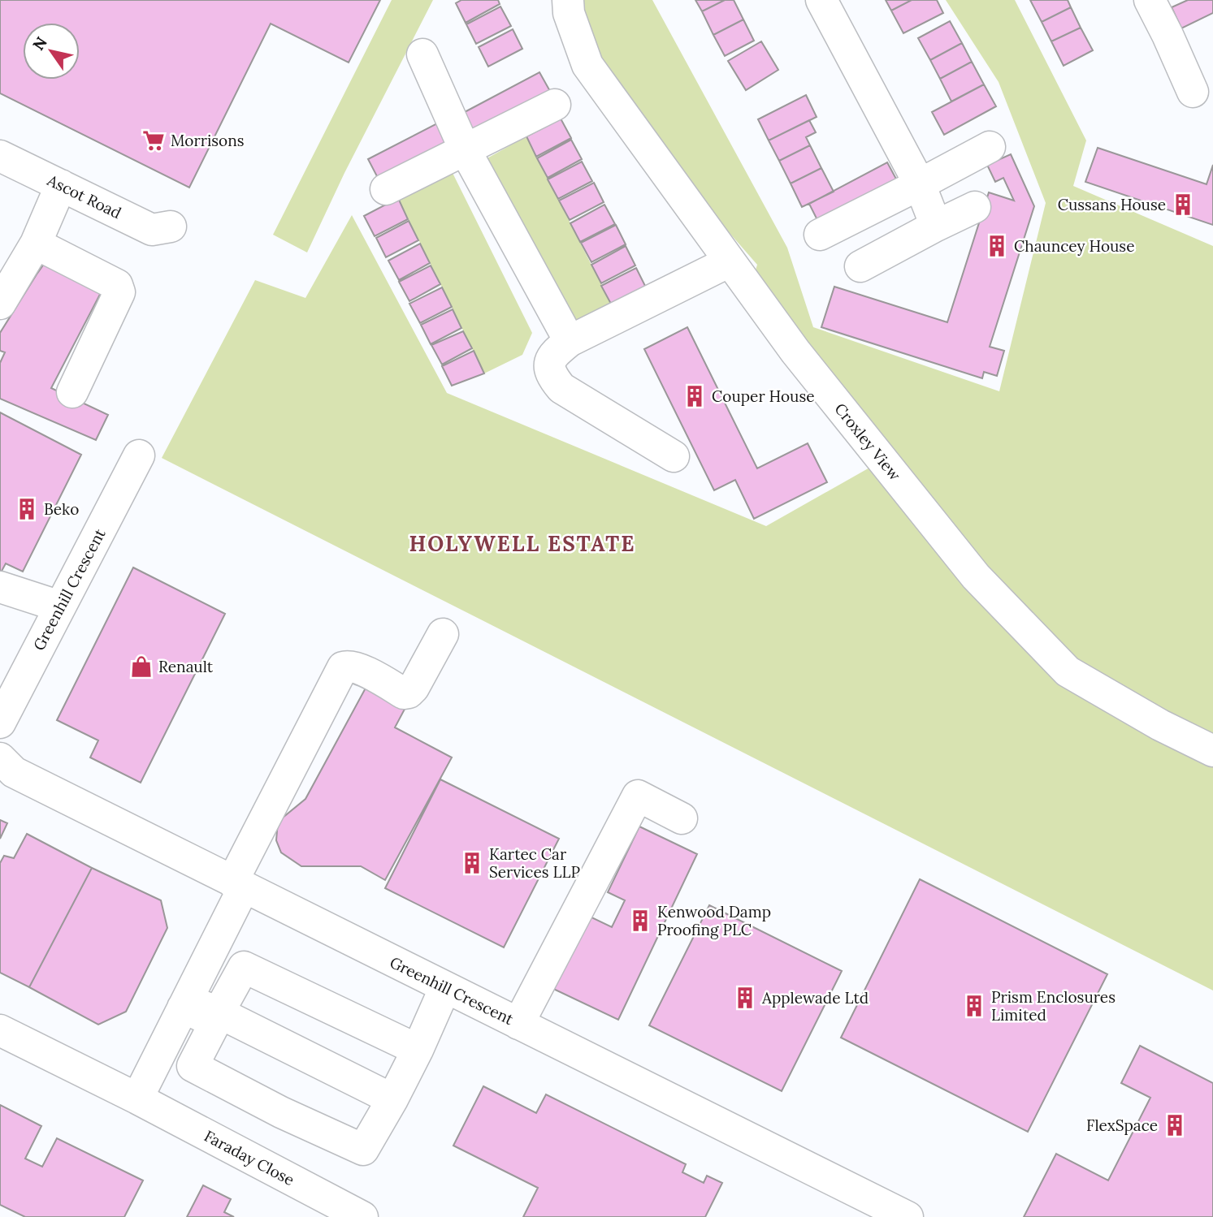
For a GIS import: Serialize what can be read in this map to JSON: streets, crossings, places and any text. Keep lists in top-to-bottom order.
{
  "streets": {
    "street": [
      "Ascot Road",
      "Croxley View",
      "Greenhill Crescent",
      "Faraday Close"
    ]
  },
  "districts": ["HOLYWELL ESTATE"],
  "places": {
    "supermarket": ["Morrisons"],
    "building": [
      "Cussans House",
      "Chauncey House",
      "Couper House",
      "Beko",
      "Kartec Car Services LLP",
      "Kenwood Damp Proofing PLC",
      "Applewade Ltd",
      "Prism Enclosures Limited",
      "FlexSpace"
    ],
    "shop": ["Renault"]
  },
  "north": "top left"
}
